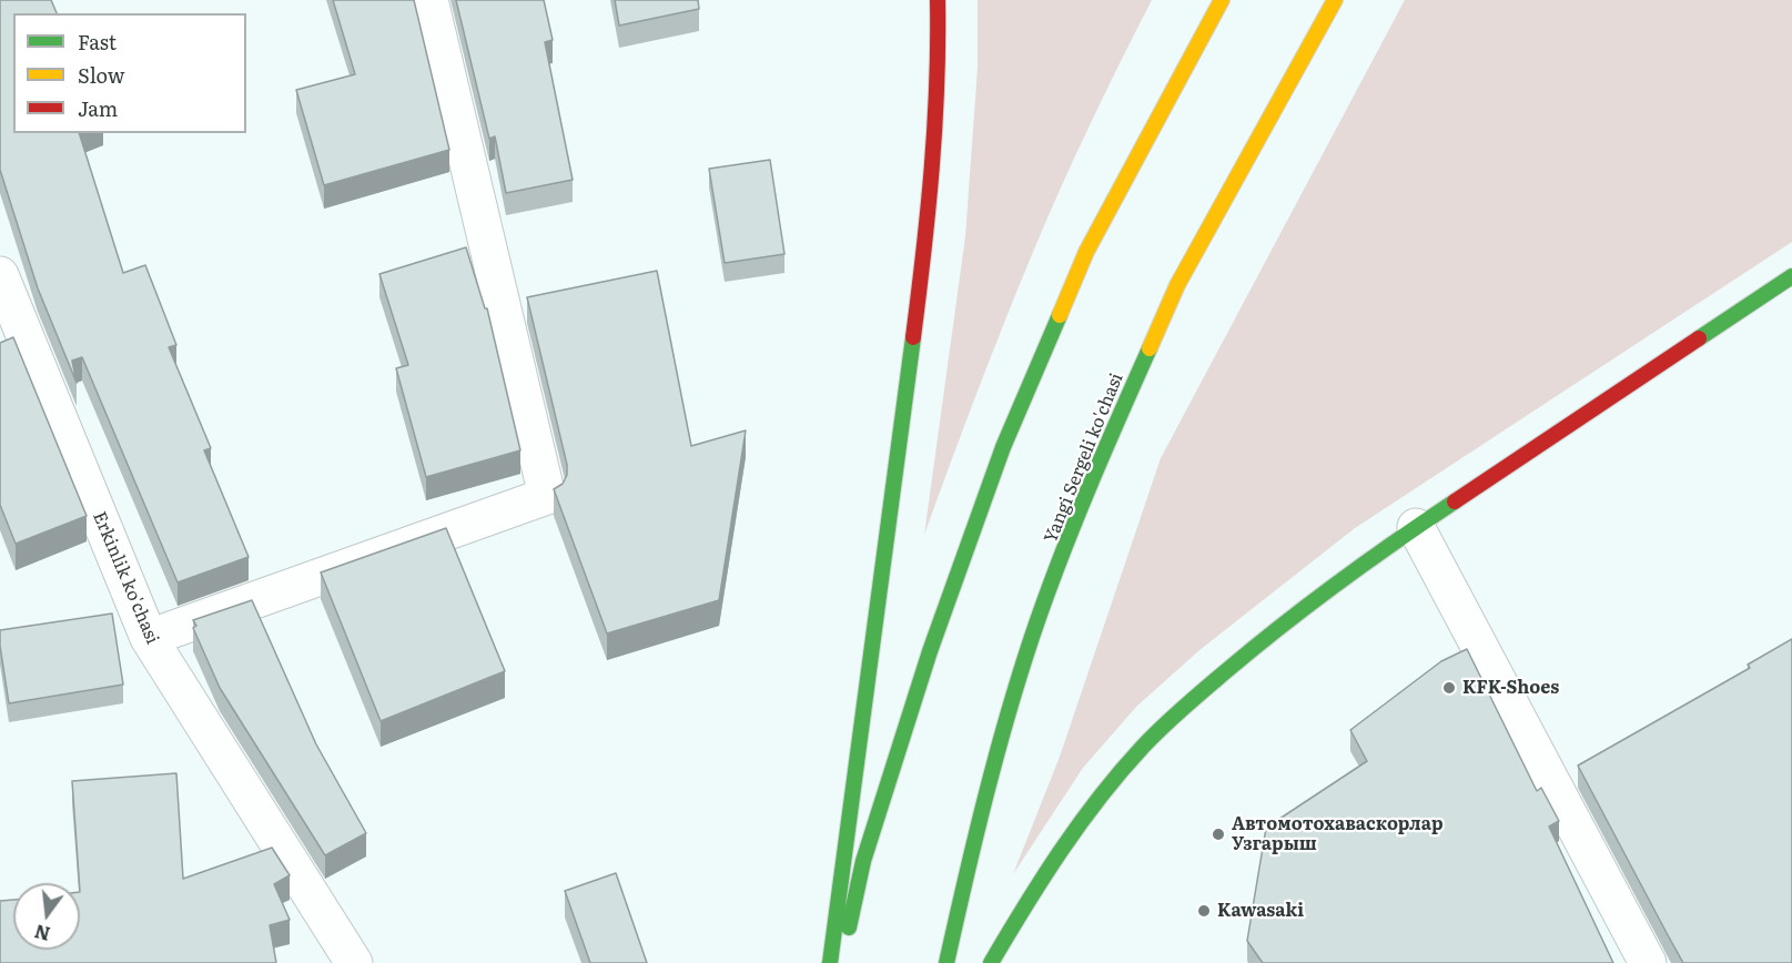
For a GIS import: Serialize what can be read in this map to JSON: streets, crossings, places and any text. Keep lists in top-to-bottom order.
{
  "streets": {
    "main road": ["Yangi Sergeli ko'chasi"],
    "street": ["Erkinlik ko'chasi"]
  },
  "places": ["KFK-Shoes", "Автомотохаваскорлар Узгарыш", "Kawasaki"],
  "legend": ["Fast", "Slow", "Jam"],
  "north": "bottom"
}
